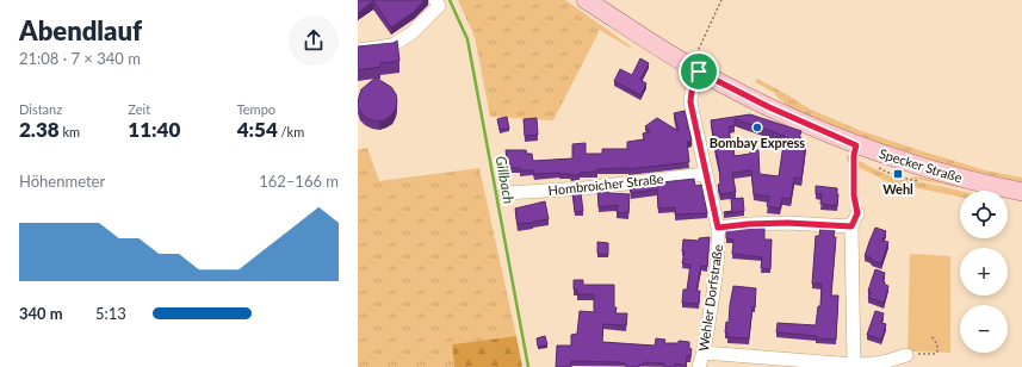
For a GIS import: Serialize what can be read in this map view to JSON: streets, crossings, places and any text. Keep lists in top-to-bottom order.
{
  "streets": {
    "main road": ["Specker Straße"],
    "street": ["Hombroicher Straße", "Wehler Dorfstraße"]
  },
  "crossings": [
    ["Specker Straße", "Wehler Dorfstraße"],
    ["Hombroicher Straße", "Wehler Dorfstraße"]
  ],
  "water": ["Gillbach"],
  "places": {
    "other": ["Bombay Express"],
    "transit": ["Wehl"]
  },
  "page": {
    "heading": ["Abendlauf", "21:08 · 7 × 340 m"],
    "stats": [
      ["Distanz", "2.38 km"],
      ["Zeit", "11:40"],
      ["Tempo", "4:54 /km"]
    ],
    "chart": ["Höhenmeter", "162–166 m"],
    "map_buttons": ["+", "−"],
    "list": [
      {
        "name": "340 m",
        "note": "5:13"
      }
    ]
  }
}
